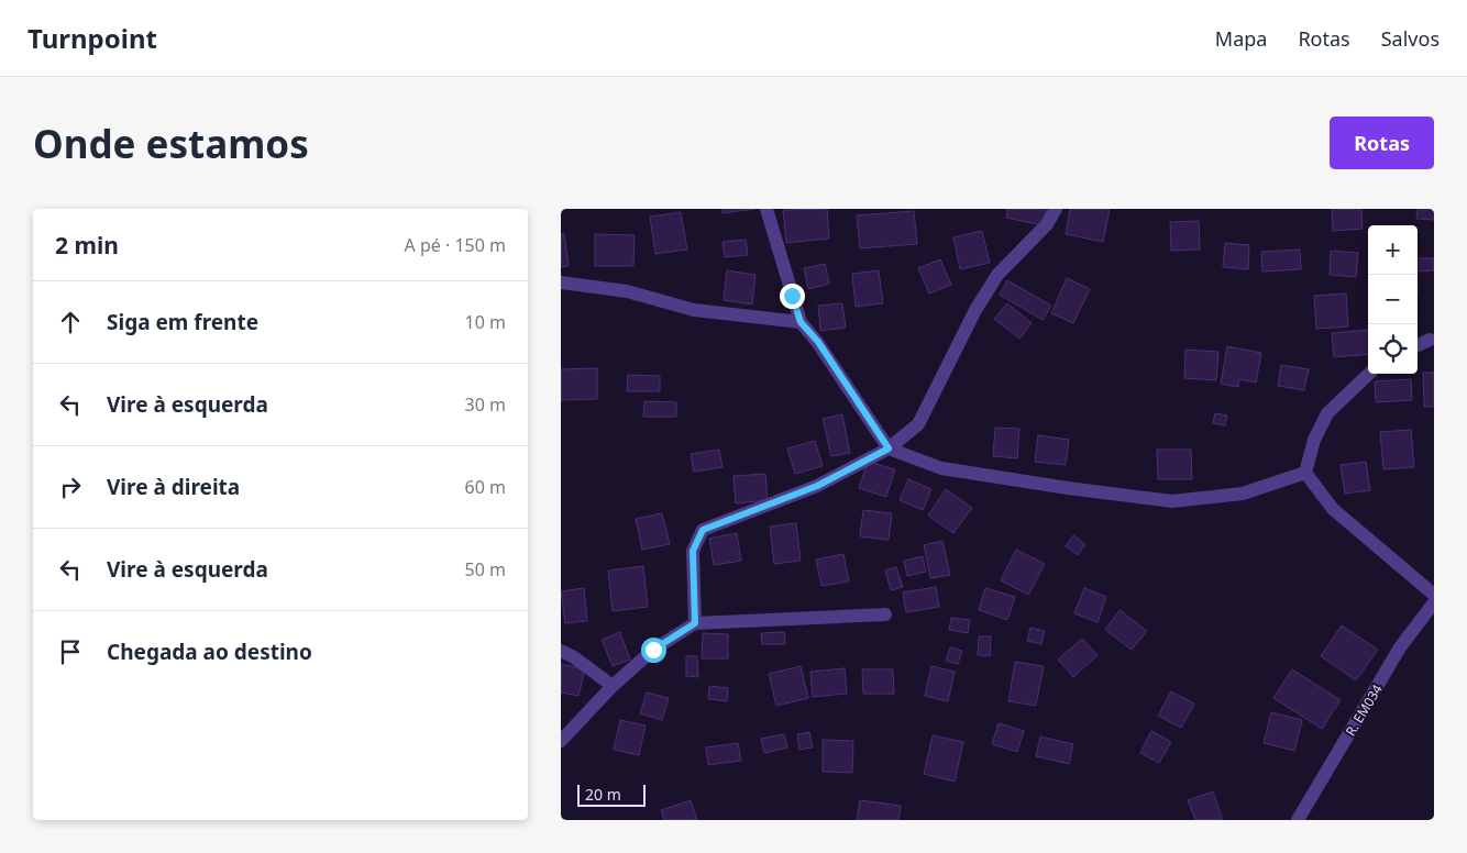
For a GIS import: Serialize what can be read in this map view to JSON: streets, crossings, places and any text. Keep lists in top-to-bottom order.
{
  "streets": {
    "street": ["R. EM034"]
  },
  "scale_bar": "20 m",
  "page": {
    "header": "Turnpoint",
    "nav": ["Mapa", "Rotas", "Salvos"],
    "buttons": "Rotas",
    "title": "Onde estamos",
    "heading": ["2 min", "A pé · 150 m"],
    "map_buttons": ["+", "−"],
    "list": [
      ["Siga em frente", "10 m"],
      ["Vire à esquerda", "30 m"],
      ["Vire à direita", "60 m"],
      ["Vire à esquerda", "50 m"],
      "Chegada ao destino"
    ],
    "scale": "20 m"
  }
}
